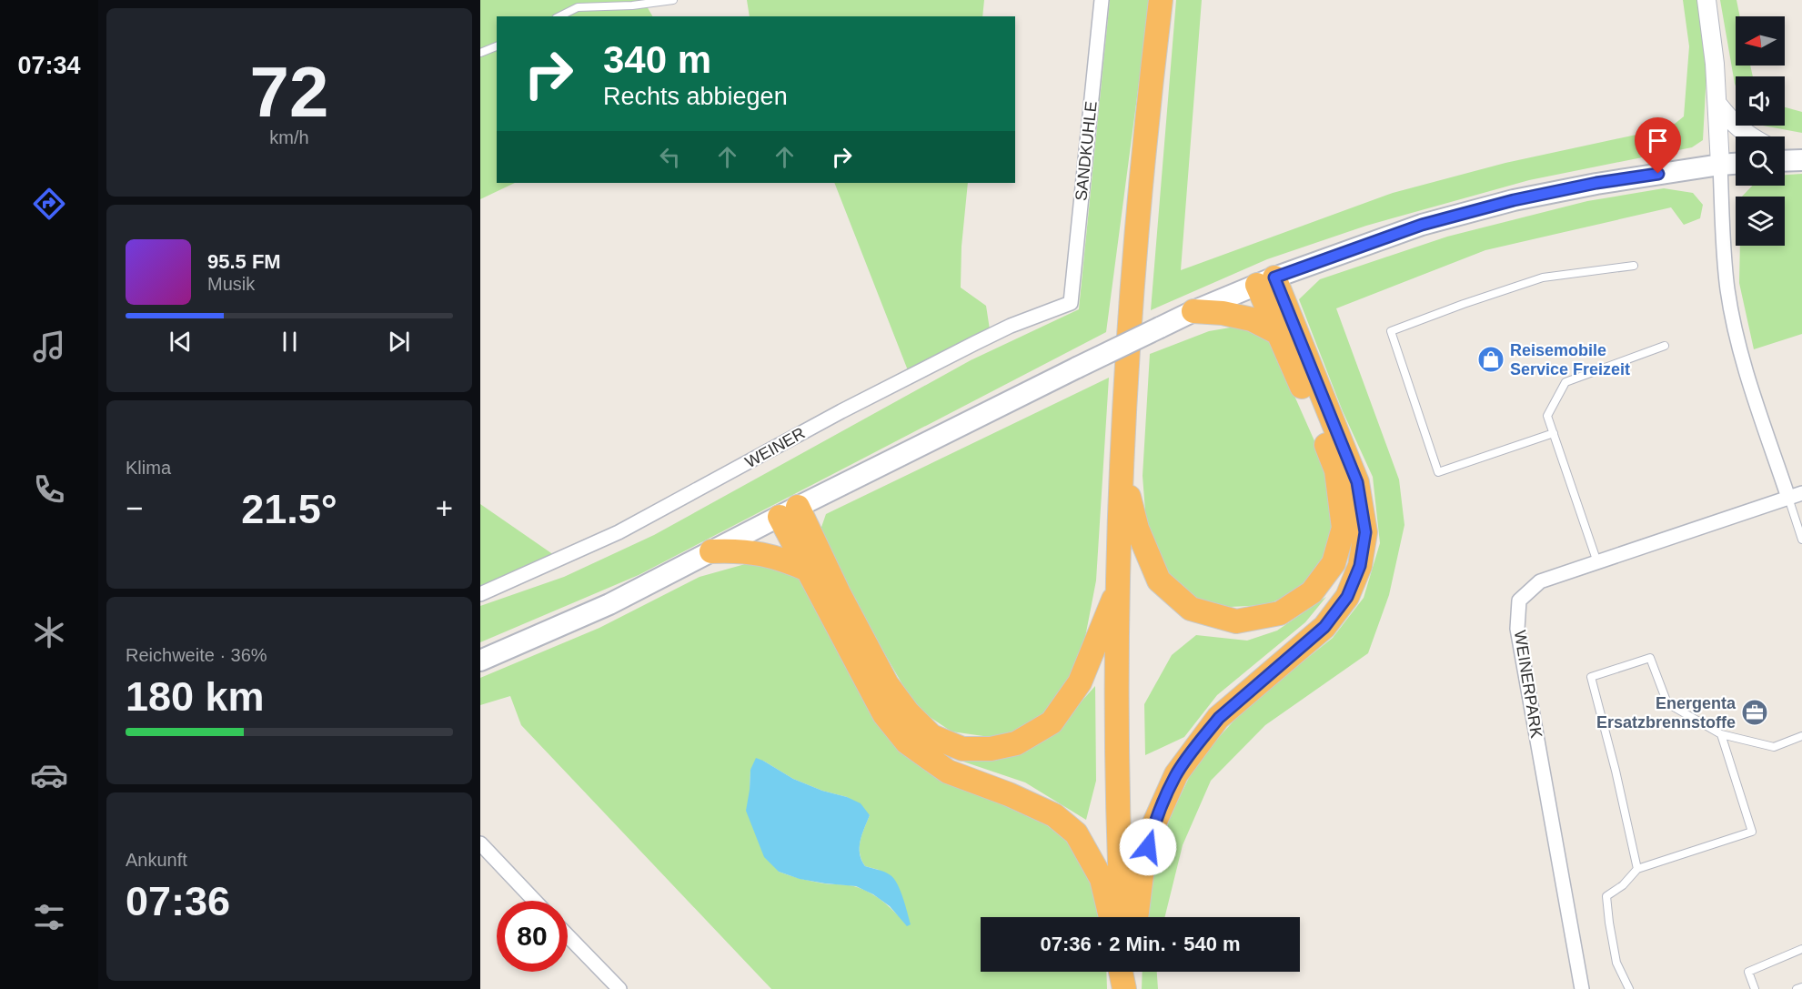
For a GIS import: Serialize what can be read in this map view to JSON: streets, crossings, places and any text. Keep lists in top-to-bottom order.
{
  "streets": {
    "street": ["SANDKUHLE", "WEINER", "WEINERPARK"]
  },
  "crossings": [
    ["SANDKUHLE", "WEINER"]
  ],
  "places": {
    "shop": ["Reisemobile Service Freizeit"],
    "office": ["Energenta Ersatzbrennstoffe"]
  },
  "north": "left",
  "page": {
    "tabs": "07:34",
    "tile": [
      ["72", "km/h"],
      "Klima",
      ["Reichweite · 36%", "180 km"],
      ["Ankunft", "07:36"]
    ],
    "turn": ["340 m", "Rechts abbiegen"],
    "song": ["95.5 FM", "Musik"],
    "heat": ["−", "21.5°", "+"],
    "limit": "80",
    "trip": "07:36 · 2 Min. · 540 m"
  }
}
